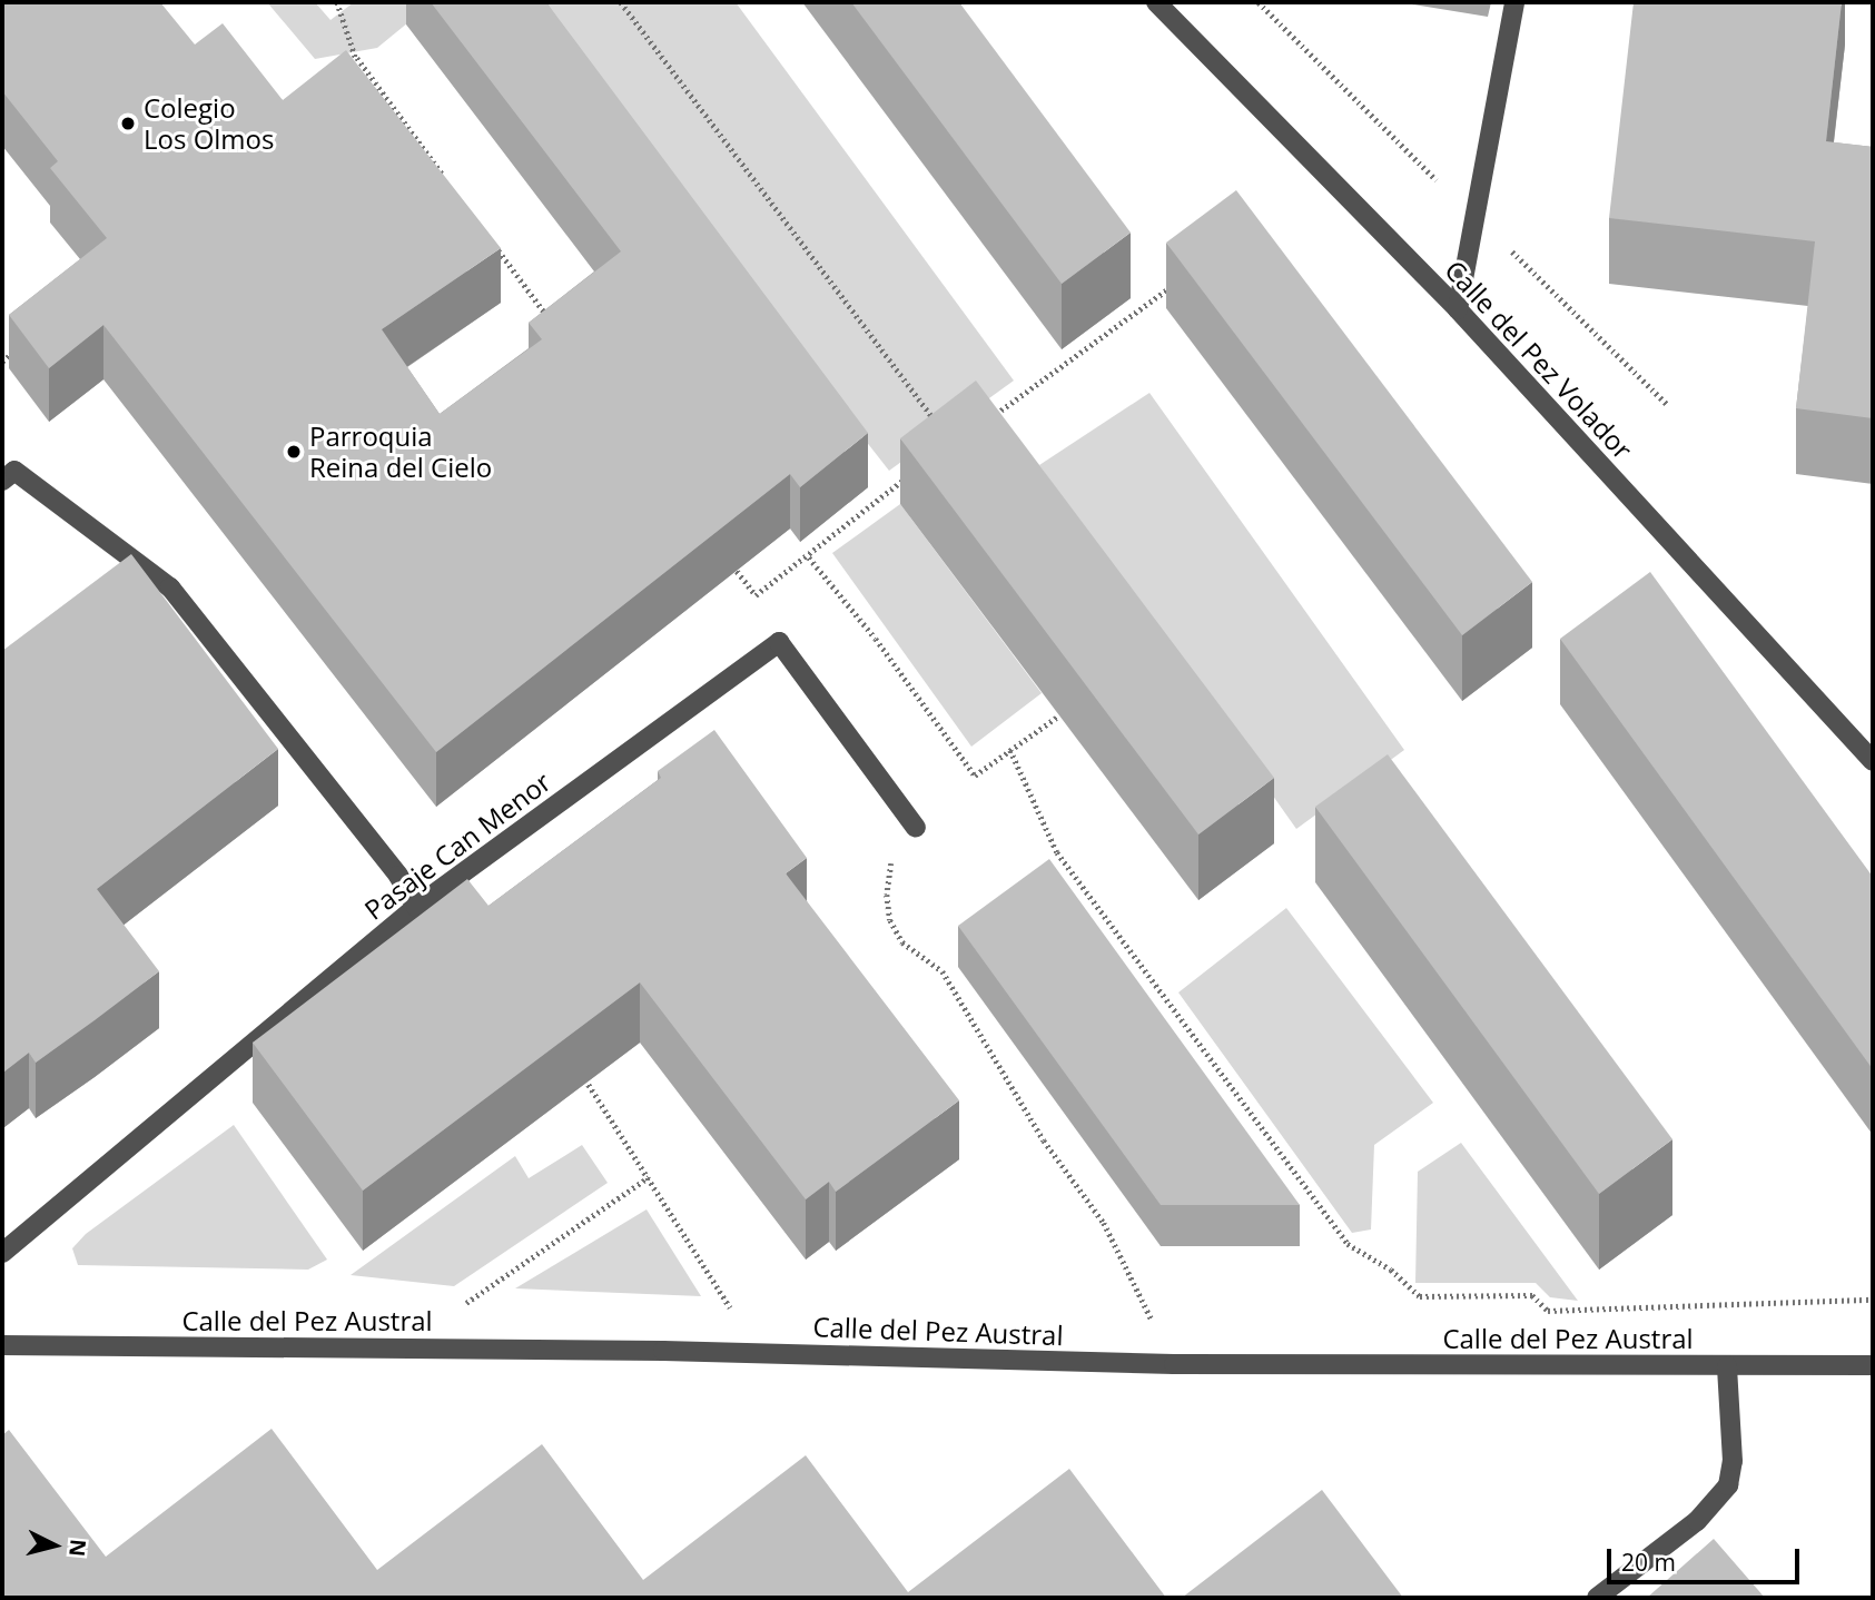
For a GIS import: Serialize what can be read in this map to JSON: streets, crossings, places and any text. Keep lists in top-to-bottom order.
{
  "streets": {
    "street": ["Calle del Pez Volador", "Pasaje Can Menor", "Calle del Pez Austral"]
  },
  "places": ["Colegio Los Olmos", "Parroquia Reina del Cielo"],
  "scale_bar": "20 m",
  "north": "right"
}
